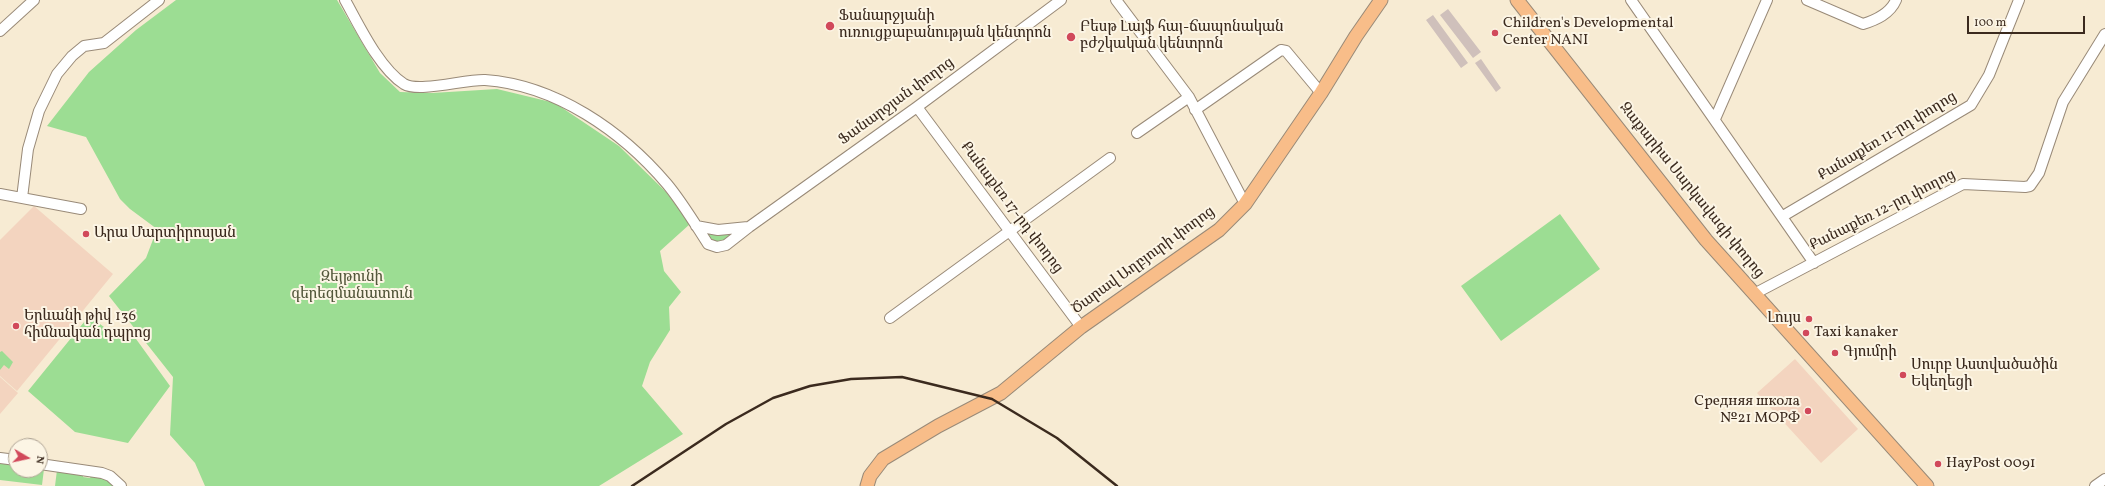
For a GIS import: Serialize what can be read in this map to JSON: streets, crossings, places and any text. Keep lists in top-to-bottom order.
{
  "streets": {
    "main road": ["Զաքարիա Սարկավագի փողոց", "Ծարավ Աղբյուրի փողոց"],
    "street": [
      "Ֆանարջյան փողոց",
      "Քանաքեռ 11-րդ փողոց",
      "Քանաքեռ 17-րդ փողոց",
      "Քանաքեռ 12-րդ փողոց"
    ]
  },
  "crossings": [
    ["Ֆանարջյան փողոց", "Քանաքեռ 17-րդ փողոց"],
    ["Զաքարիա Սարկավագի փողոց", "Քանաքեռ 12-րդ փողոց"],
    ["Քանաքեռ 17-րդ փողոց", "Ծարավ Աղբյուրի փողոց"]
  ],
  "parks": ["Զեյթունի գերեզմանատուն"],
  "places": [
    "Ֆանարջյանի ուռուցքաբանության կենտրոն",
    "Children's Developmental Center NANI",
    "Բեսթ Լայֆ հայ-ճապոնական բժշկական կենտրոն",
    "Արա Մարտիրոսյան",
    "Լույս",
    "Երևանի թիվ 136 հիմնական դպրոց",
    "Taxi kanaker",
    "Գյումրի",
    "Սուրբ Աստվածածին Եկեղեցի",
    "Средняя школа №21 МОРФ",
    "HayPost 0091"
  ],
  "scale_bar": "100 m",
  "north": "right"
}
